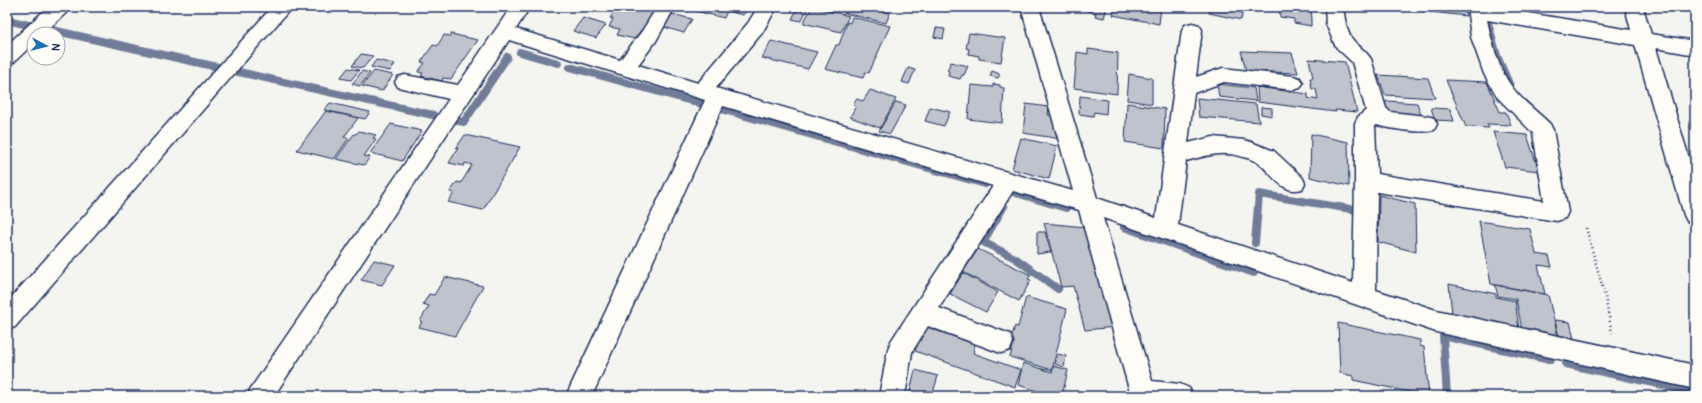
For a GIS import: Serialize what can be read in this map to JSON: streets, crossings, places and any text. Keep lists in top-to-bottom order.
{
  "north": "right"
}
